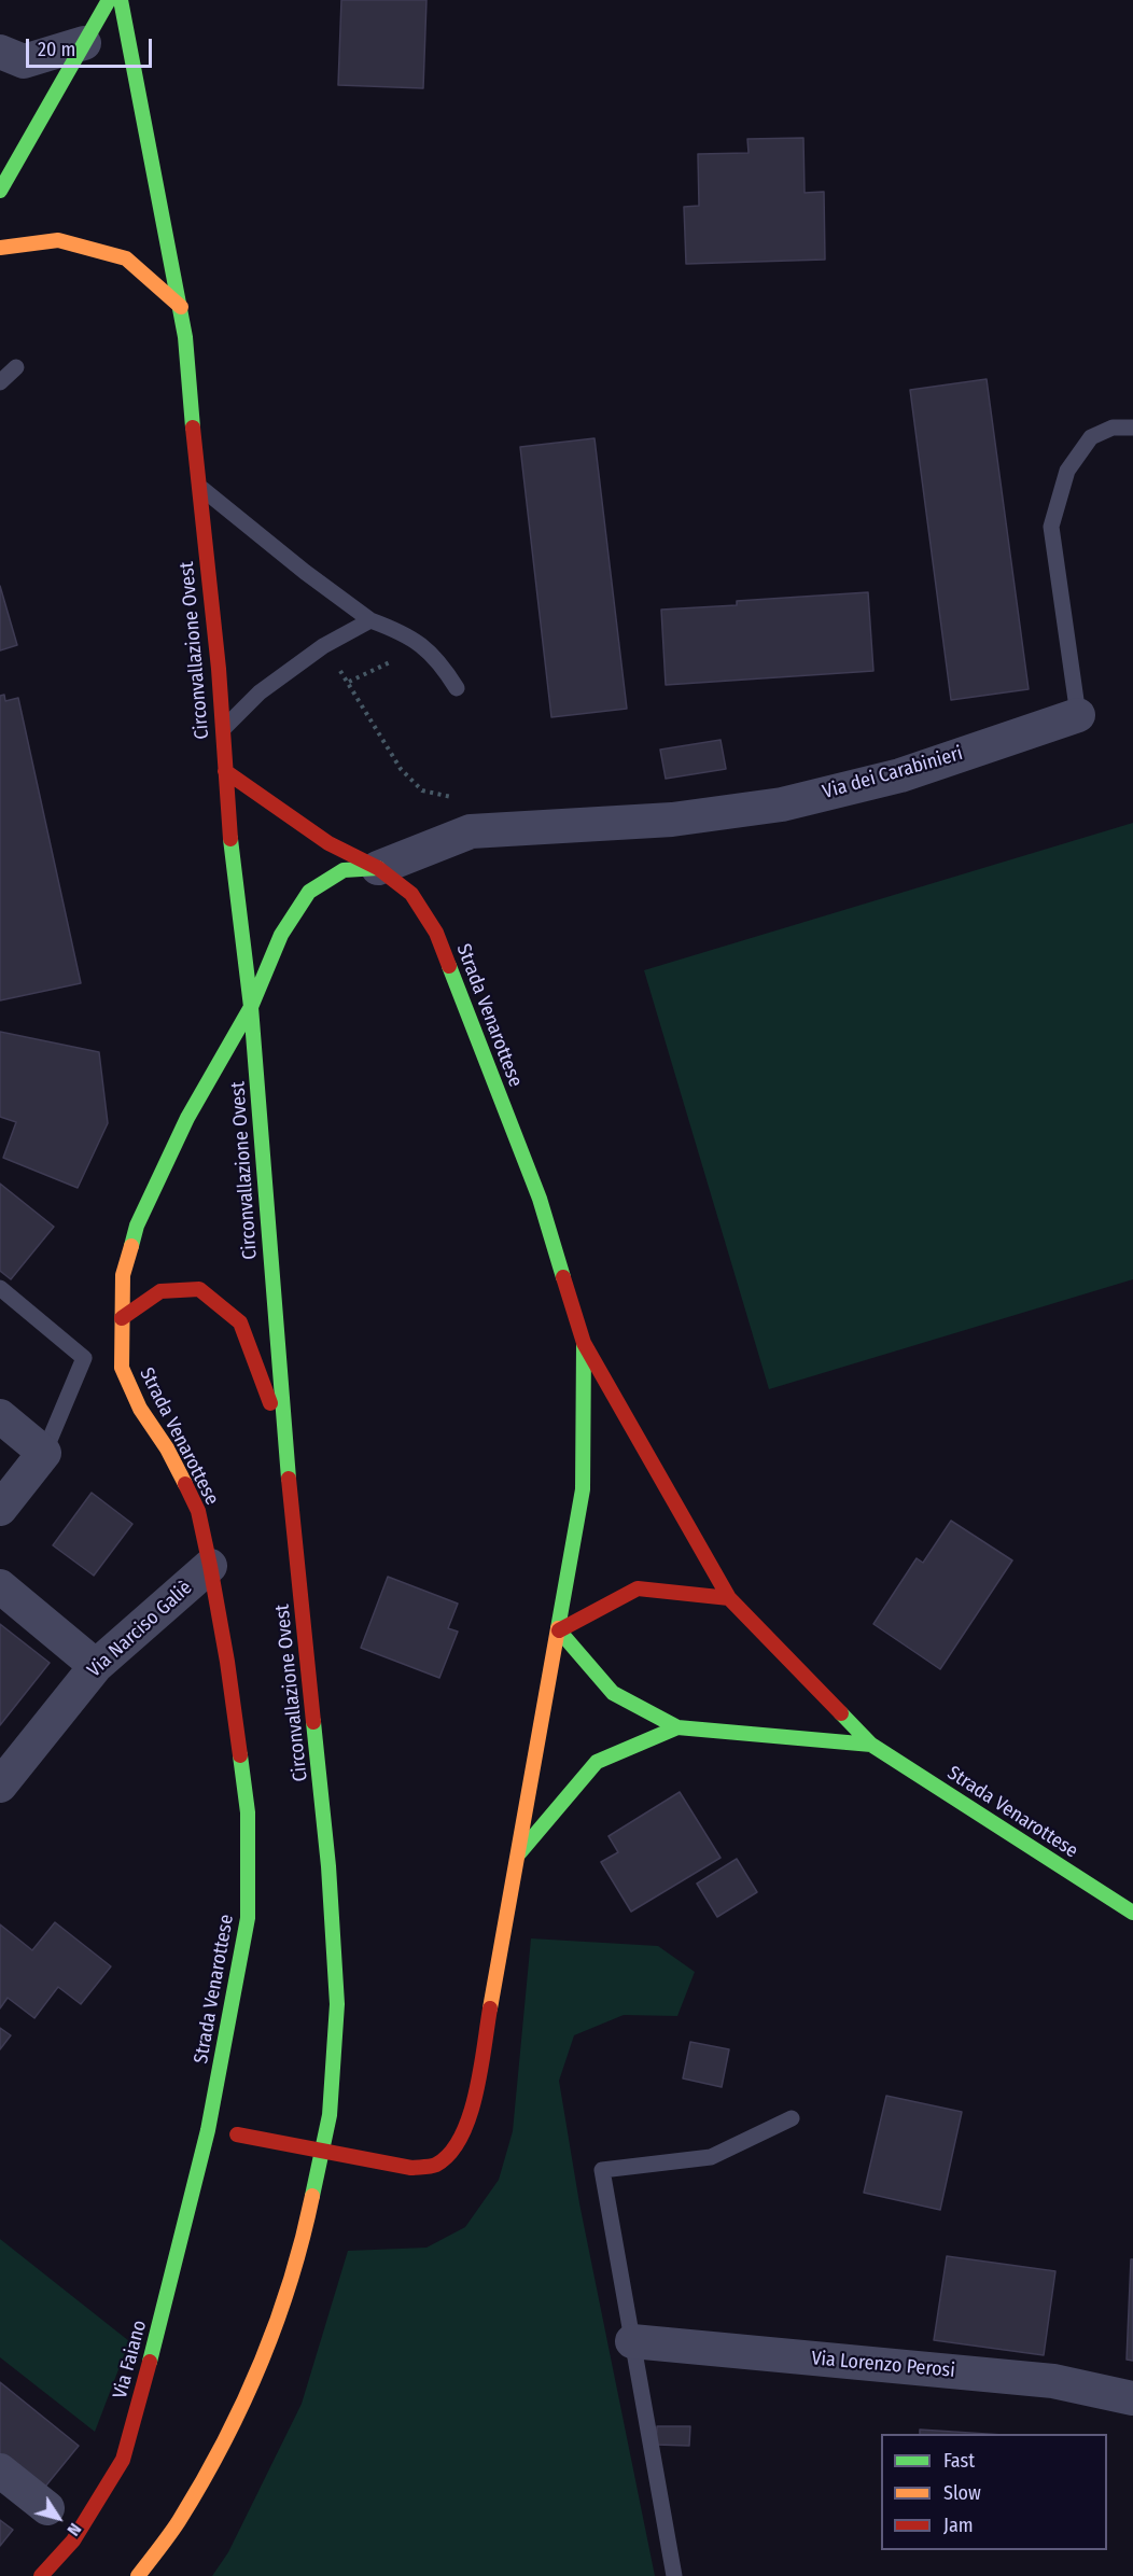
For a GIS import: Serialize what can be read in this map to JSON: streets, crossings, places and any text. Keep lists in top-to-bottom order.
{
  "streets": {
    "main road": ["Circonvallazione Ovest", "Strada Venarottese", "Via Faiano"],
    "street": ["Via dei Carabinieri", "Via Narciso Galiè", "Via Lorenzo Perosi"]
  },
  "crossings": [
    ["Circonvallazione Ovest", "Strada Venarottese"],
    ["Via dei Carabinieri", "Strada Venarottese"],
    ["Strada Venarottese", "Via Narciso Galiè"],
    ["Strada Venarottese", "Via Faiano"]
  ],
  "legend": ["Fast", "Slow", "Jam"],
  "scale_bar": "20 m",
  "north": "bottom right"
}
